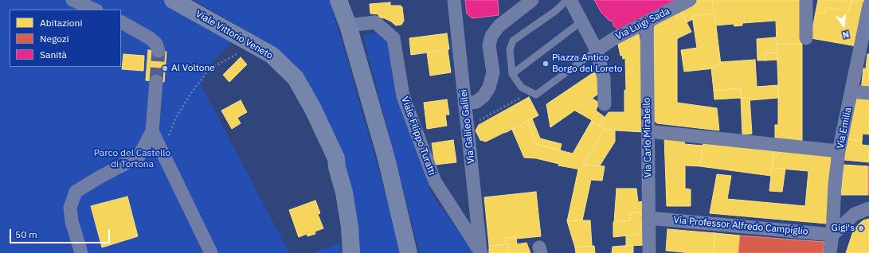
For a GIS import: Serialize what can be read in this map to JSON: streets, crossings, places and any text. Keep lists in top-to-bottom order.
{
  "streets": {
    "street": [
      "Via Luigi Sada",
      "Viale Vittorio Veneto",
      "Via Galileo Galilei",
      "Via Emilia",
      "Viale Filippo Turatti",
      "Via Carlo Mirabello",
      "Via Professor Alfredo Campiglio"
    ]
  },
  "crossings": [
    ["Via Luigi Sada", "Via Carlo Mirabello"],
    ["Via Galileo Galilei", "Viale Filippo Turatti"],
    ["Via Emilia", "Via Professor Alfredo Campiglio"],
    ["Via Carlo Mirabello", "Via Professor Alfredo Campiglio"]
  ],
  "parks": ["Parco del Castello di Tortona"],
  "places": ["Piazza Antico Borgo del Loreto", "Al Voltone", "Gigi's"],
  "legend": ["Abitazioni", "Negozi", "Sanità"],
  "scale_bar": "50 m",
  "north": "bottom"
}
